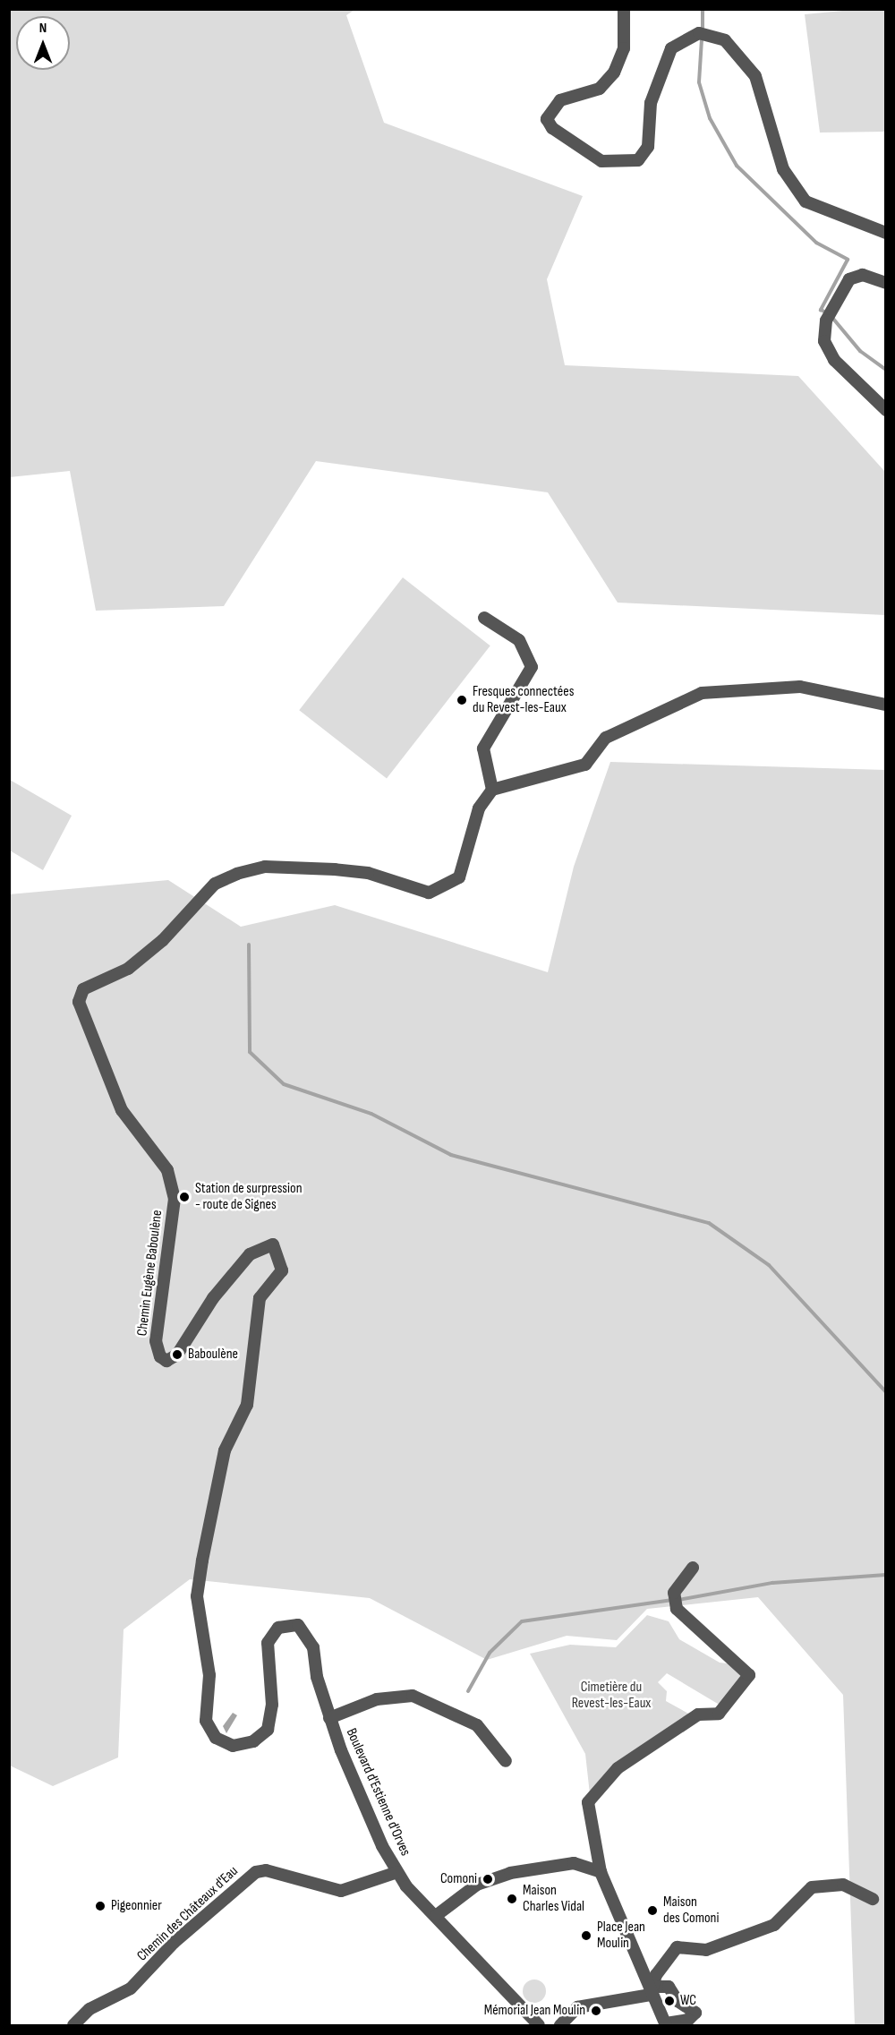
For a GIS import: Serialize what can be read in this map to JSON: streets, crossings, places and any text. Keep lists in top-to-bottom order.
{
  "streets": {
    "street": ["Chemin Eugène Baboulène", "Boulevard d'Estienne d'Orves", "Chemin des Châteaux d'Eau"]
  },
  "crossings": [
    ["Chemin Eugène Baboulène", "Boulevard d'Estienne d'Orves"],
    ["Boulevard d'Estienne d'Orves", "Chemin des Châteaux d'Eau"]
  ],
  "parks": ["Cimetière du Revest-les-Eaux"],
  "places": [
    "Fresques connectées du Revest-les-Eaux",
    "Station de surpression - route de Signes",
    "Baboulène",
    "Comoni",
    "Maison Charles Vidal",
    "Pigeonnier",
    "Maison des Comoni",
    "Place Jean Moulin",
    "WC",
    "Mémorial Jean Moulin"
  ],
  "north": "top"
}
